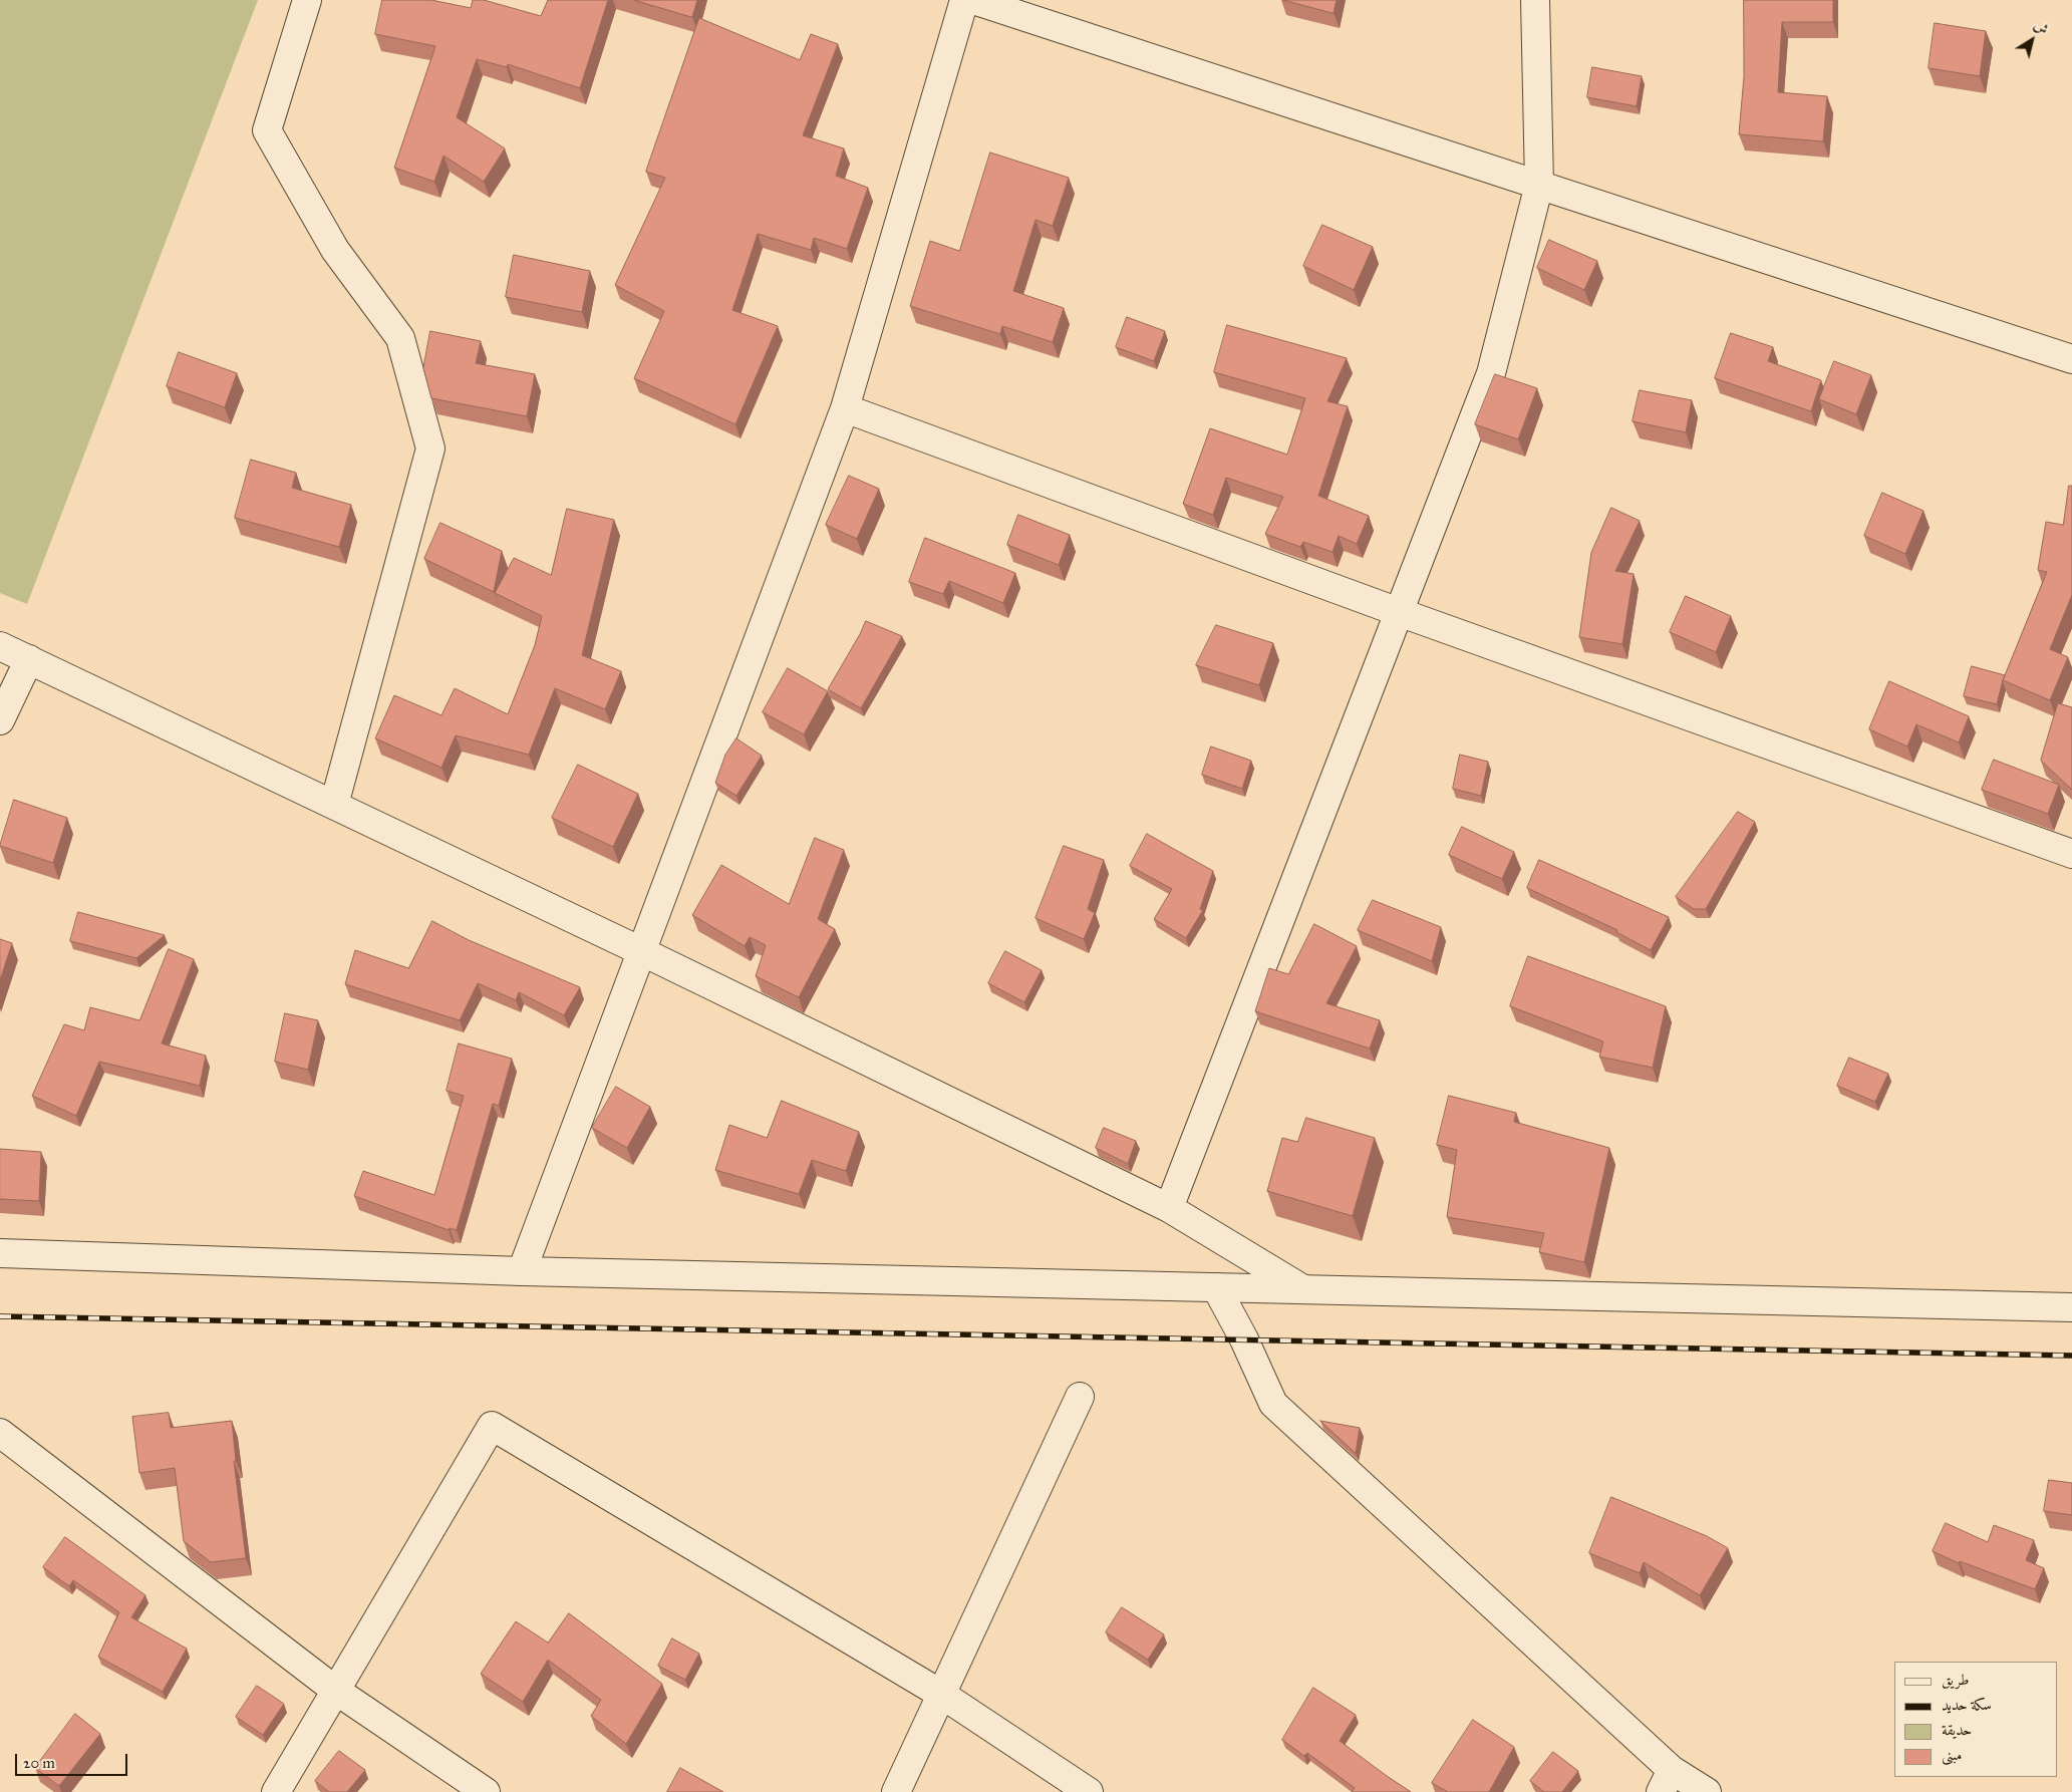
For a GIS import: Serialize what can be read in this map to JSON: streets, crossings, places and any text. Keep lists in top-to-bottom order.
{
  "legend": [
    "طريق",
    "سكة حديد",
    "حديقة",
    "مبنى"
  ],
  "scale_bar": "20 m",
  "north": "top right"
}
